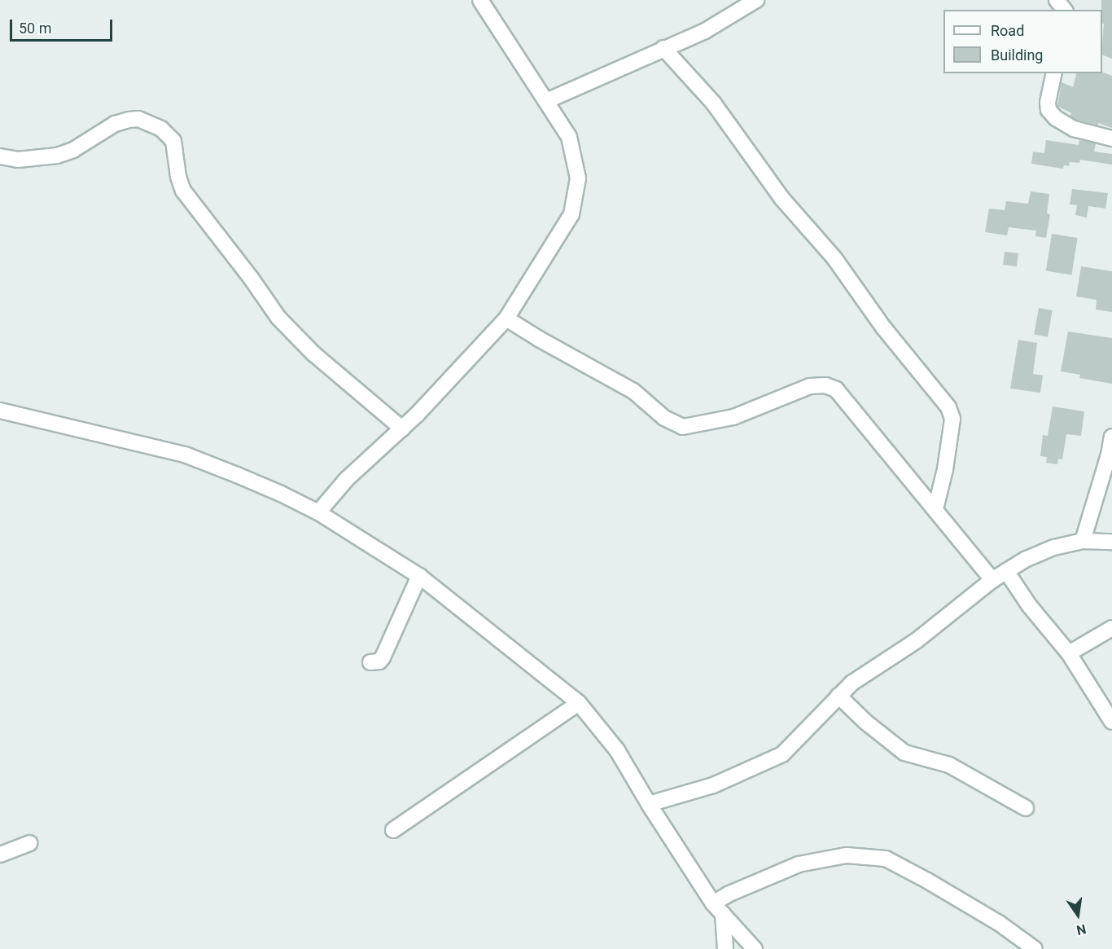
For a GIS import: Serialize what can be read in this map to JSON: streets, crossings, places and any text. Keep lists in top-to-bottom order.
{
  "legend": ["Road", "Building"],
  "scale_bar": "50 m",
  "north": "bottom"
}
